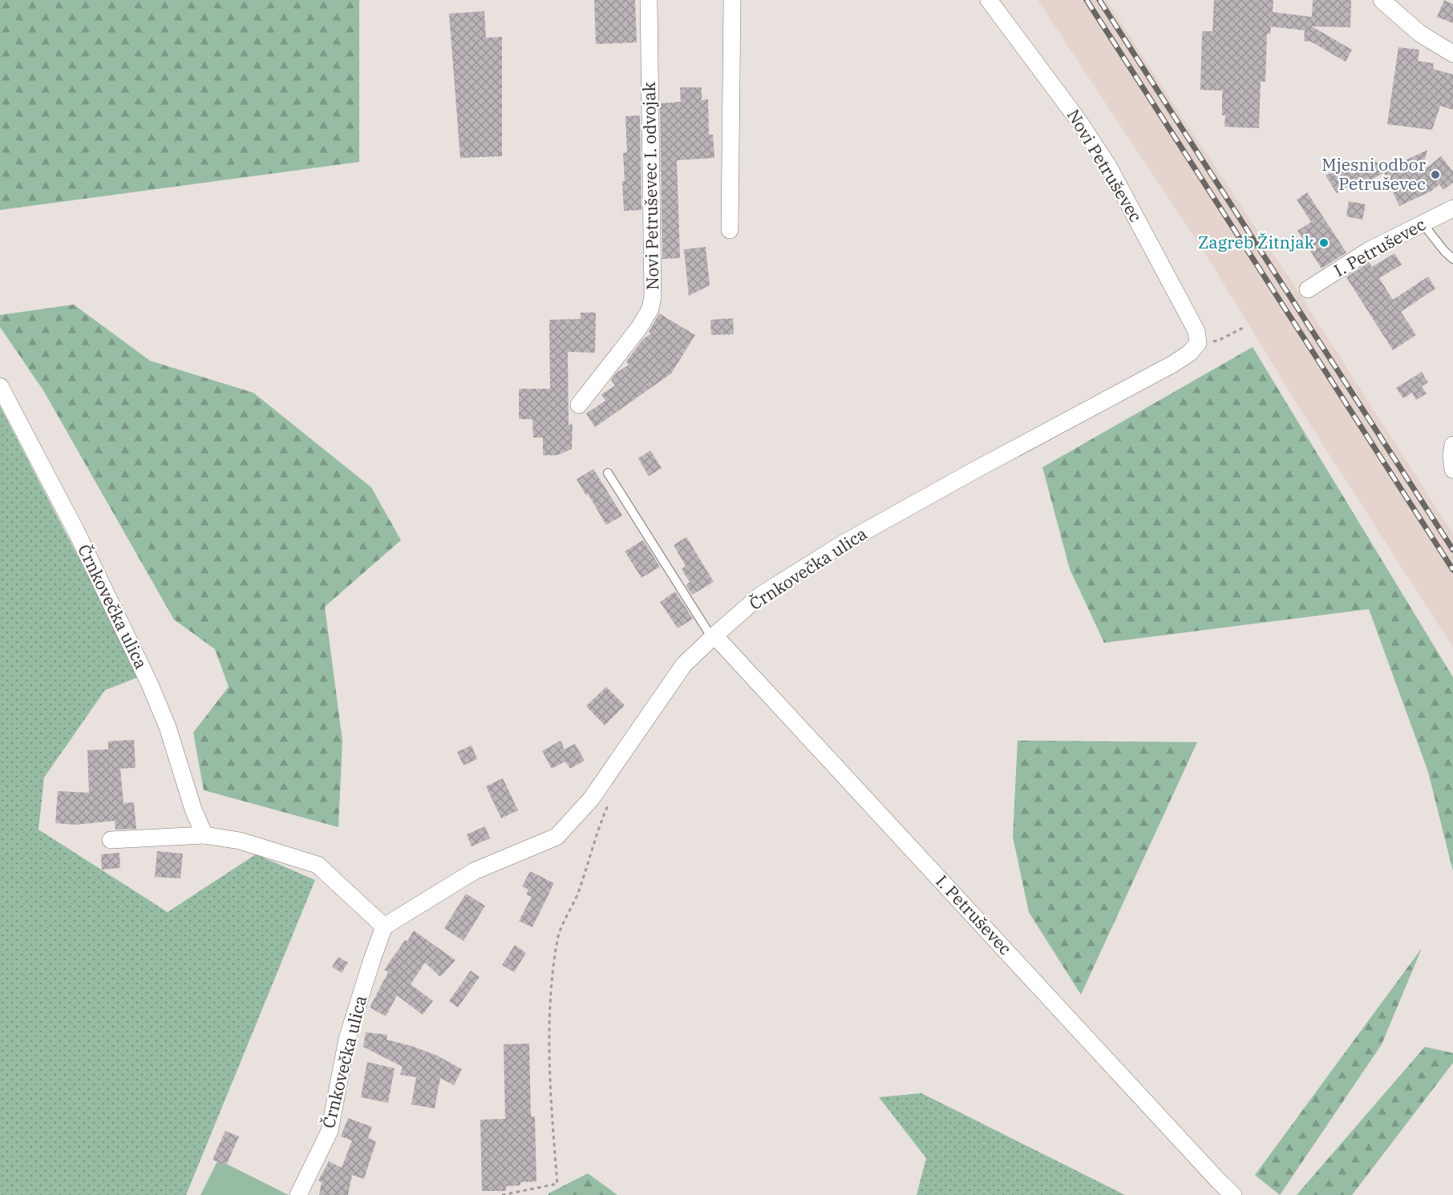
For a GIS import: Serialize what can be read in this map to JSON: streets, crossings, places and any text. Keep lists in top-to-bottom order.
{
  "streets": {
    "street": [
      "Novi Petruševec",
      "Novi Petruševec I. odvojak",
      "I. Petruševec",
      "Črnkovečka ulica"
    ]
  },
  "crossings": [
    ["Novi Petruševec", "Črnkovečka ulica"],
    ["I. Petruševec", "Črnkovečka ulica"]
  ],
  "places": ["Mjesni odbor Petruševec", "Zagreb Žitnjak"]
}
